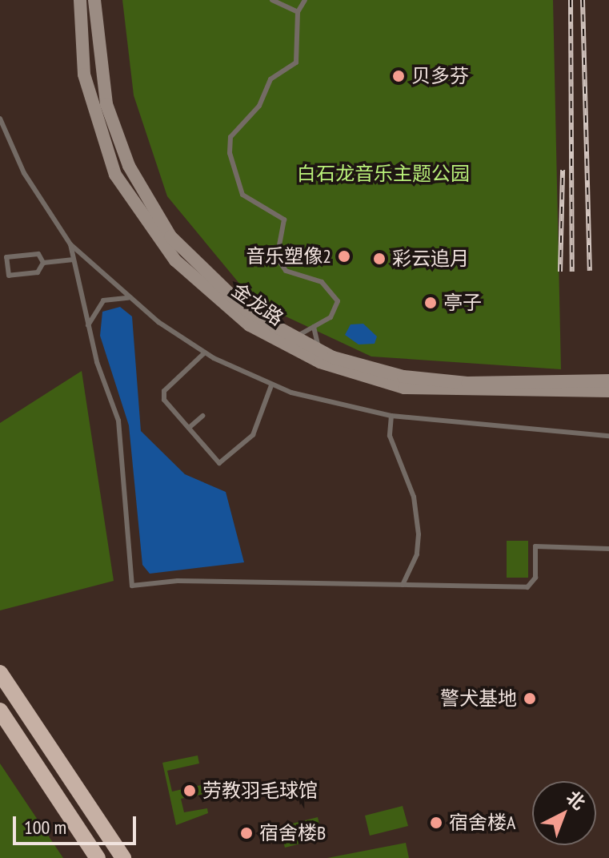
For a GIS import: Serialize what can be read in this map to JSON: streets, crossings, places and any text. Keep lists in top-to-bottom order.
{
  "streets": {
    "main road": ["金龙路"]
  },
  "parks": ["白石龙音乐主题公园"],
  "places": [
    "贝多芬",
    "音乐塑像2",
    "彩云追月",
    "亭子",
    "警犬基地",
    "劳教羽毛球馆",
    "宿舍楼A",
    "宿舍楼B"
  ],
  "scale_bar": "100 m",
  "north": "top right"
}
